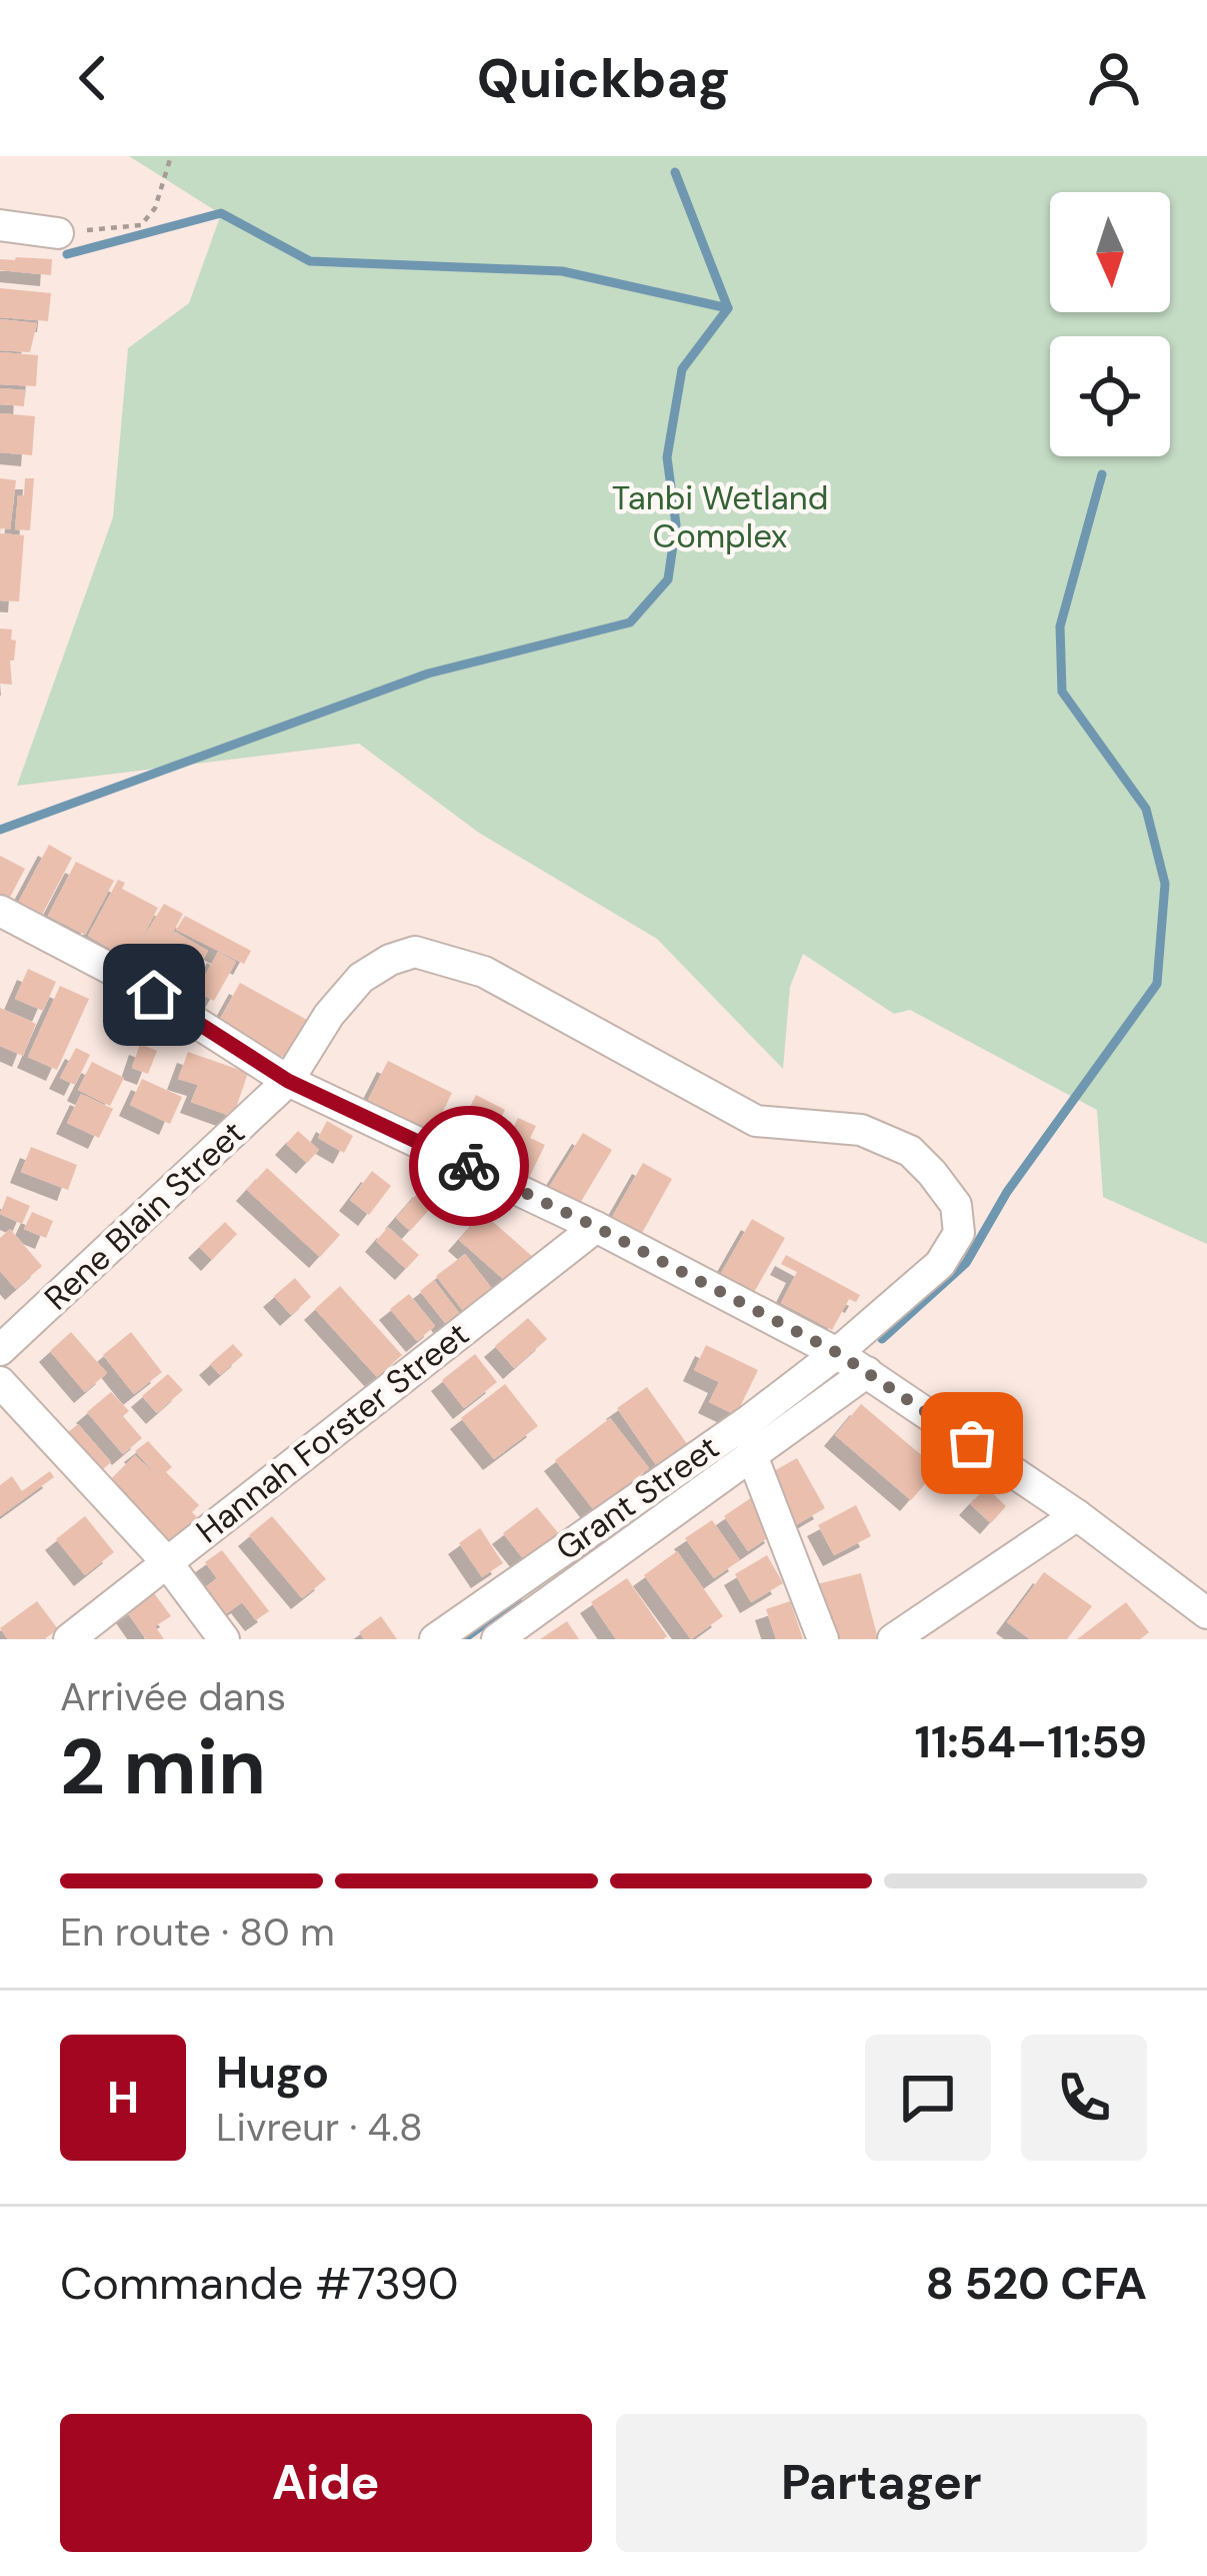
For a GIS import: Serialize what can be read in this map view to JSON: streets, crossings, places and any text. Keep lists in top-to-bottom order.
{
  "streets": {
    "street": ["Rene Blain Street", "Hannah Forster Street", "Grant Street"]
  },
  "crossings": [
    ["Rene Blain Street", "Grant Street"]
  ],
  "parks": ["Tanbi Wetland Complex"],
  "north": "bottom",
  "page": {
    "header": "Quickbag",
    "heading": ["2 min", "Arrivée dans", "11:54–11:59"],
    "panel": [
      "Hugo",
      "Livreur · 4.8",
      "Commande #7390",
      "8 520 CFA"
    ],
    "bar": "En route · 80 m",
    "round": "H",
    "buttons": ["Aide", "Partager"]
  }
}
